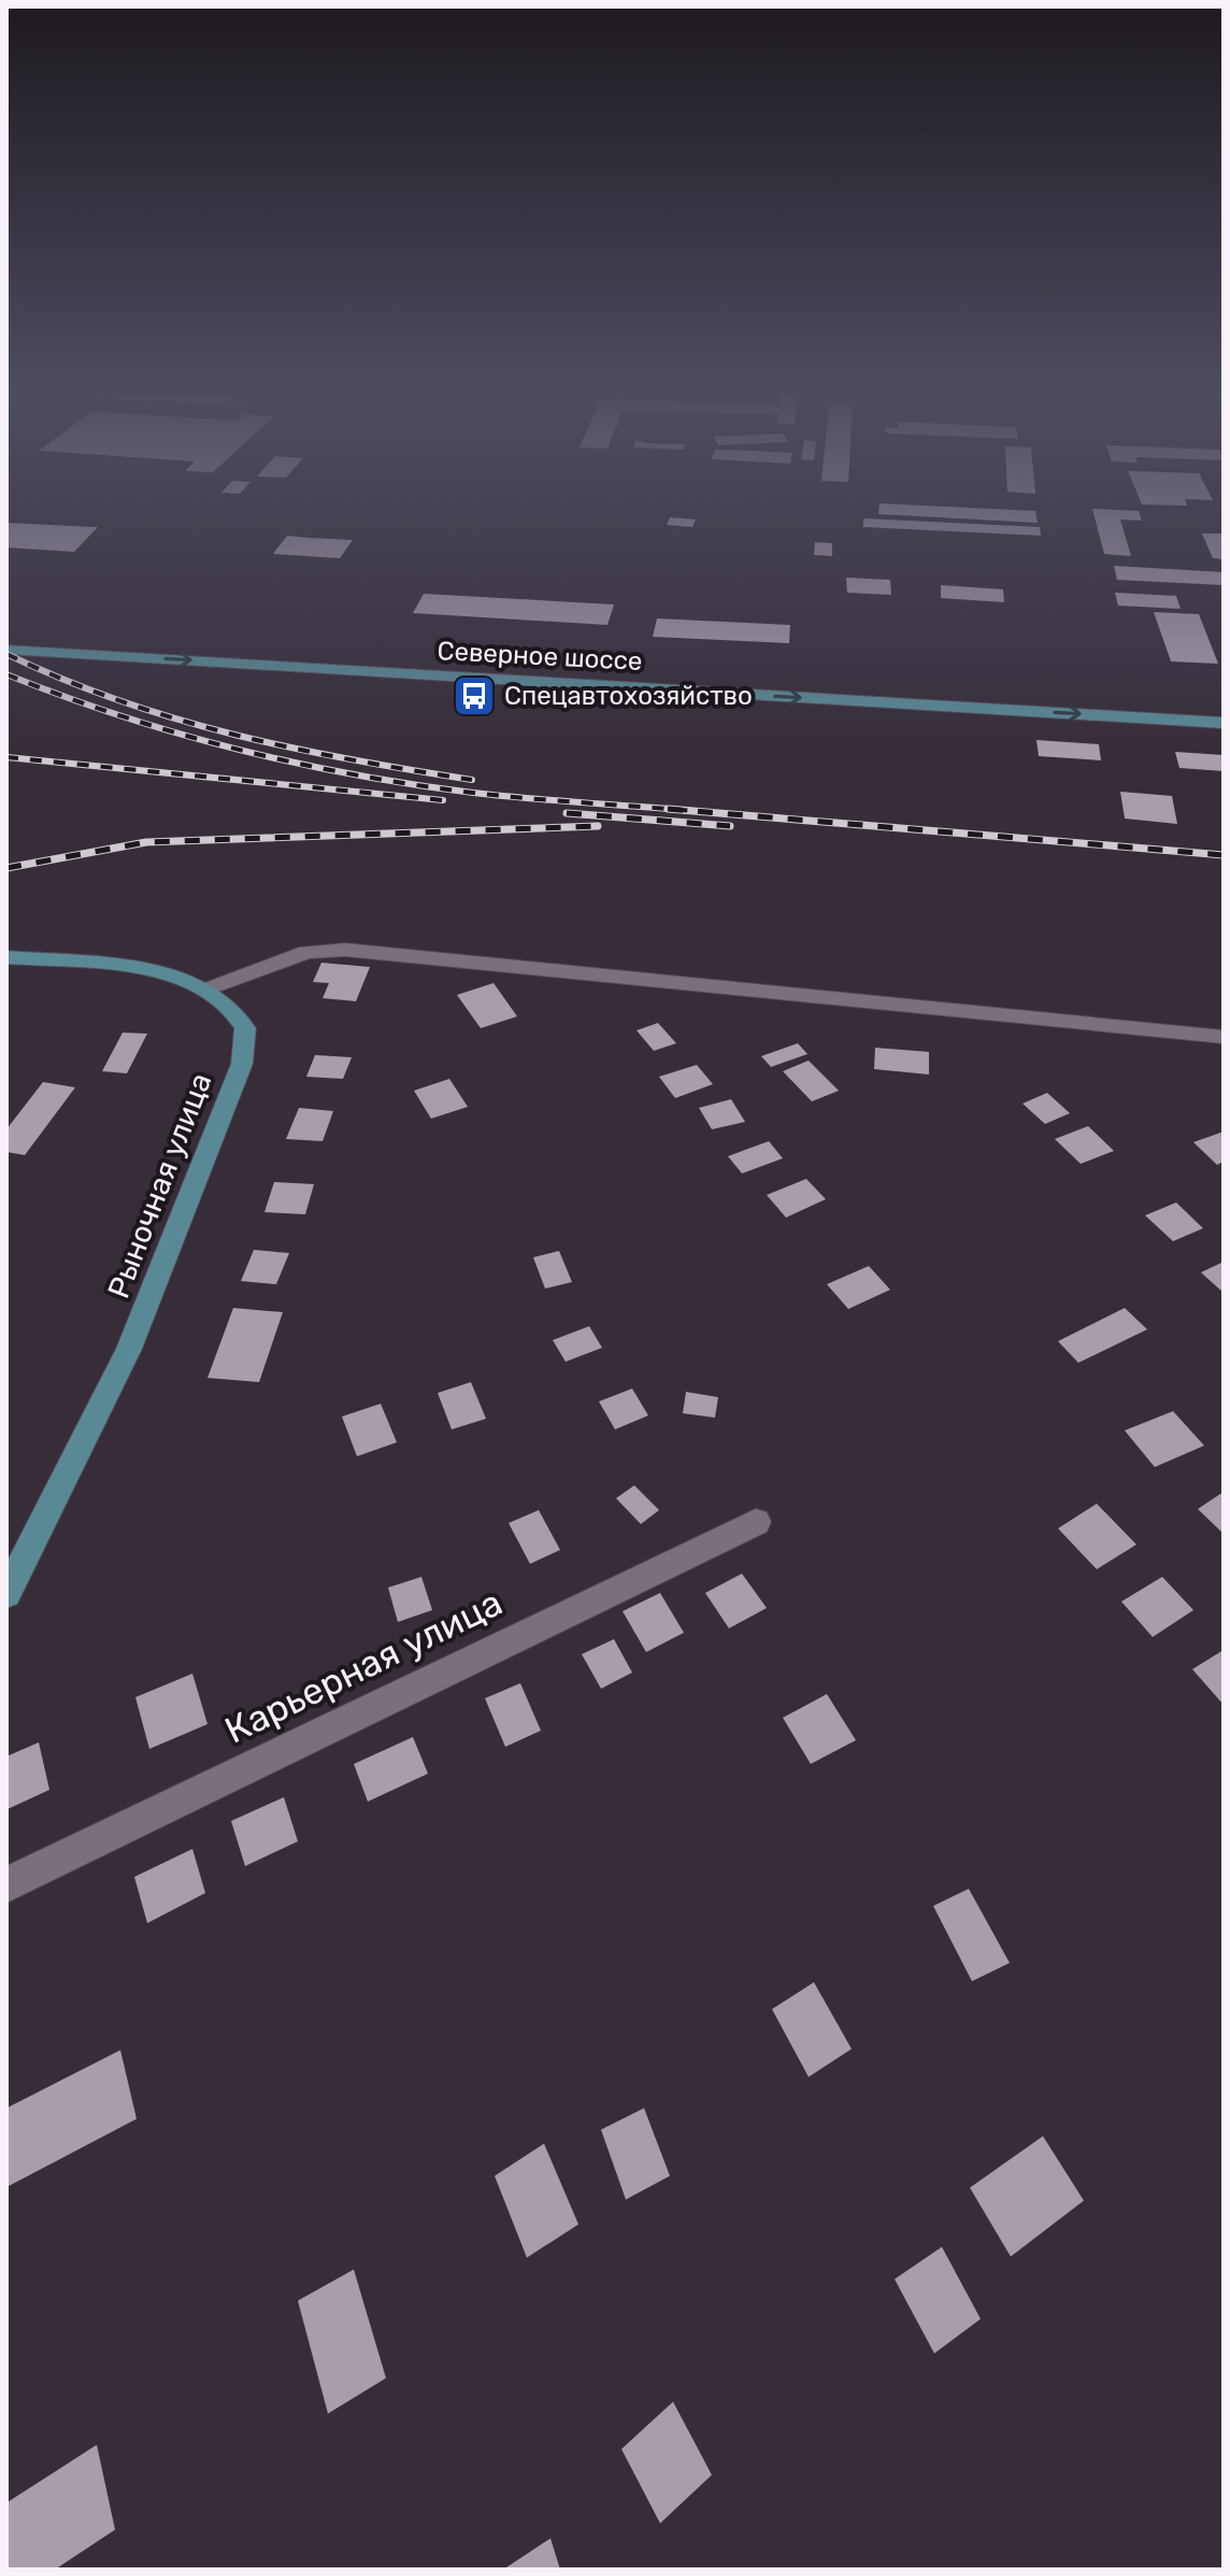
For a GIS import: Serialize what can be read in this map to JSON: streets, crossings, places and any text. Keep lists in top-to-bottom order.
{
  "streets": {
    "main road": ["Северное шоссе", "Рыночная улица"],
    "street": ["Карьерная улица"]
  },
  "places": {
    "bus stop": ["Спецавтохозяйство"]
  }
}
